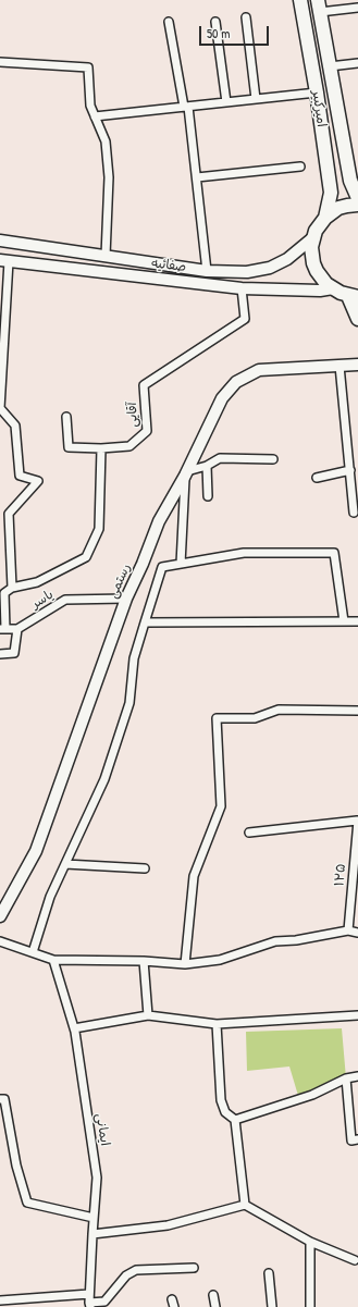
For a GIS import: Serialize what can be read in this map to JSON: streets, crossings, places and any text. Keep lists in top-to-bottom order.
{
  "streets": {
    "main road": ["امیرکبیر"],
    "street": [
      "صفائیه",
      "آقایی",
      "رستمی",
      "یاسر",
      "۱۲۵",
      "ایمانی"
    ]
  },
  "crossings": [
    ["صفائیه", "آقایی"],
    ["رستمی", "یاسر"]
  ],
  "scale_bar": "50 m"
}
